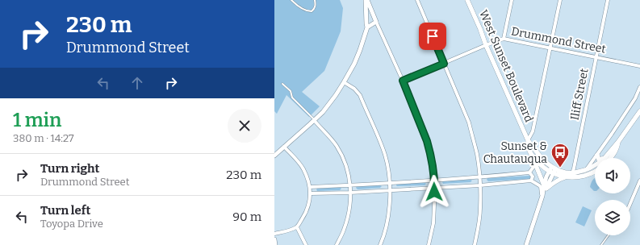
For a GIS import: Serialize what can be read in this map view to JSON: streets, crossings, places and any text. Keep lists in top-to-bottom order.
{
  "streets": {
    "main road": ["West Sunset Boulevard"],
    "street": ["Drummond Street", "Iliff Street"]
  },
  "crossings": [
    ["Drummond Street", "West Sunset Boulevard"],
    ["Drummond Street", "Iliff Street"],
    ["West Sunset Boulevard", "Iliff Street"]
  ],
  "places": {
    "bus stop": ["Sunset & Chautauqua"]
  },
  "page": {
    "turn": ["230 m", "Drummond Street"],
    "heading": ["1 min", "380 m · 14:27"],
    "list": [
      {
        "name": "Turn right",
        "note": "Drummond Street",
        "value": "230 m"
      },
      {
        "name": "Turn left",
        "note": "Toyopa Drive",
        "value": "90 m"
      }
    ]
  }
}
